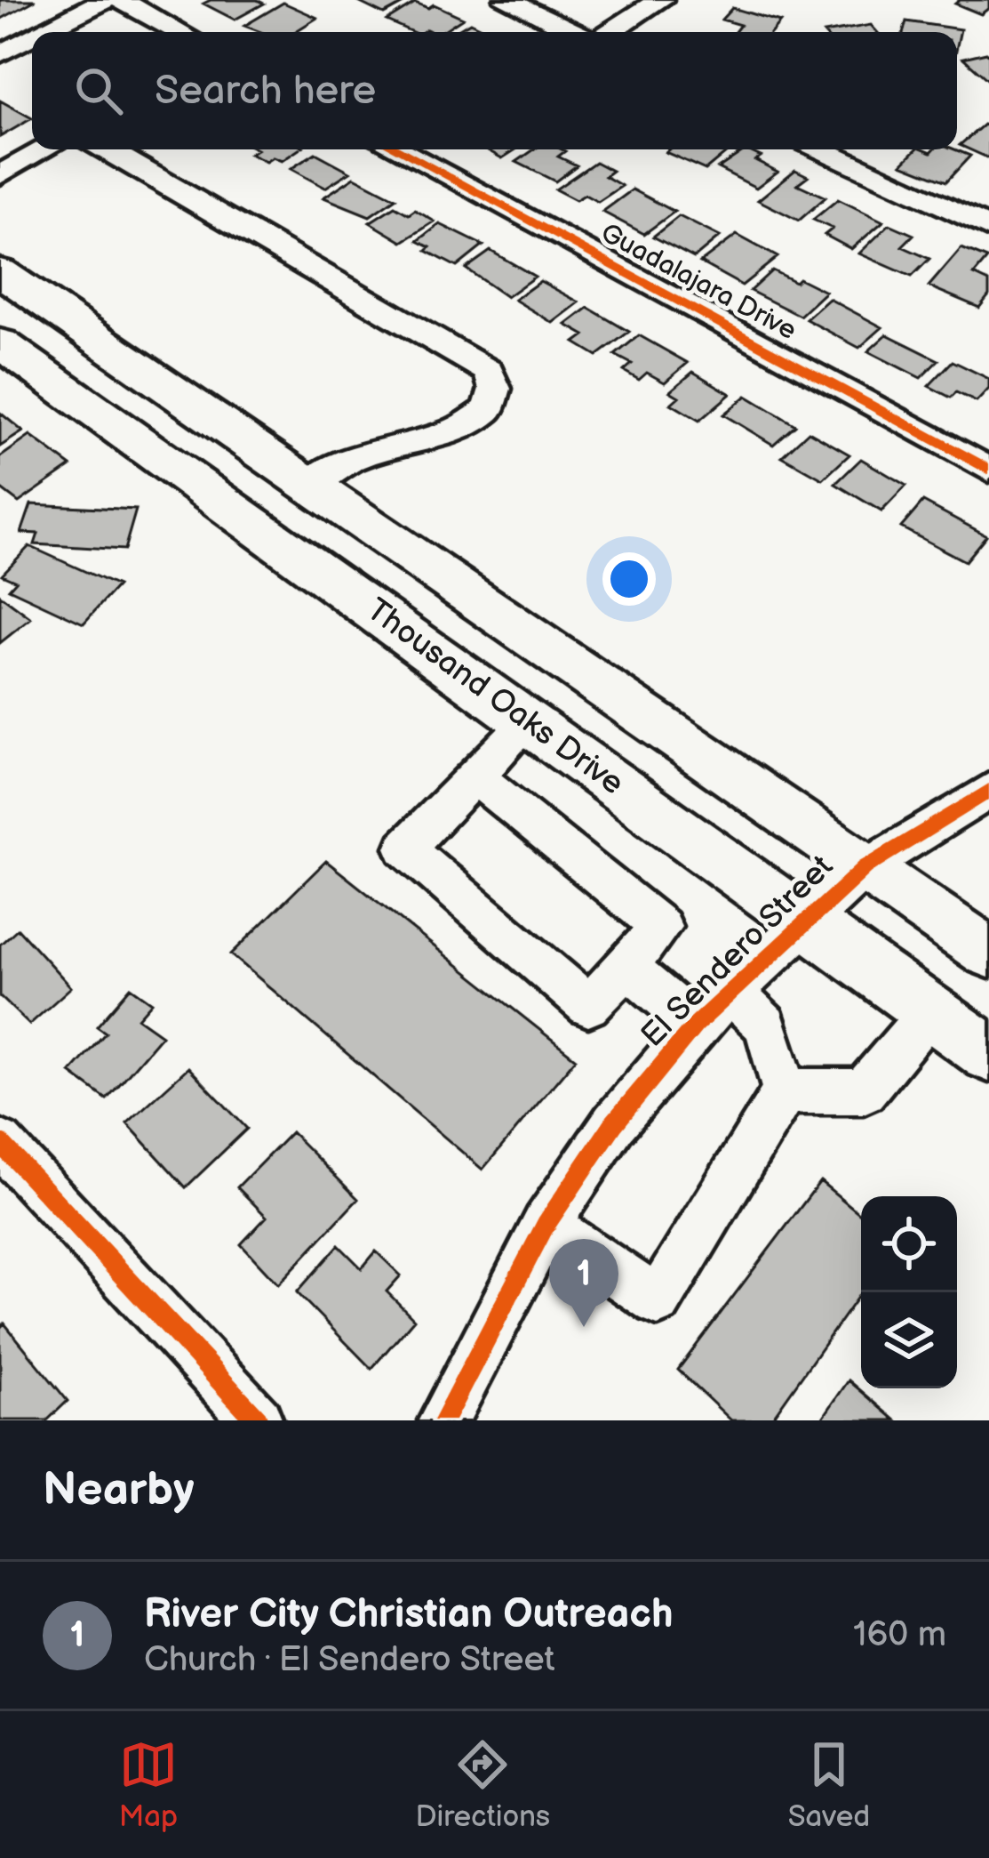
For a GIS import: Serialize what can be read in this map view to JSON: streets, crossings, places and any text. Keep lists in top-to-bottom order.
{
  "streets": {
    "main road": ["Thousand Oaks Drive"],
    "street": ["Guadalajara Drive", "El Sendero Street"]
  },
  "crossings": [
    ["Thousand Oaks Drive", "El Sendero Street"]
  ],
  "page": {
    "search": "Search here",
    "pins": "1",
    "heading": "Nearby",
    "list": [
      {
        "mark": "1",
        "name": "River City Christian Outreach",
        "note": "Church · El Sendero Street",
        "value": "160 m"
      }
    ],
    "nav": ["Map", "Directions", "Saved"]
  }
}
